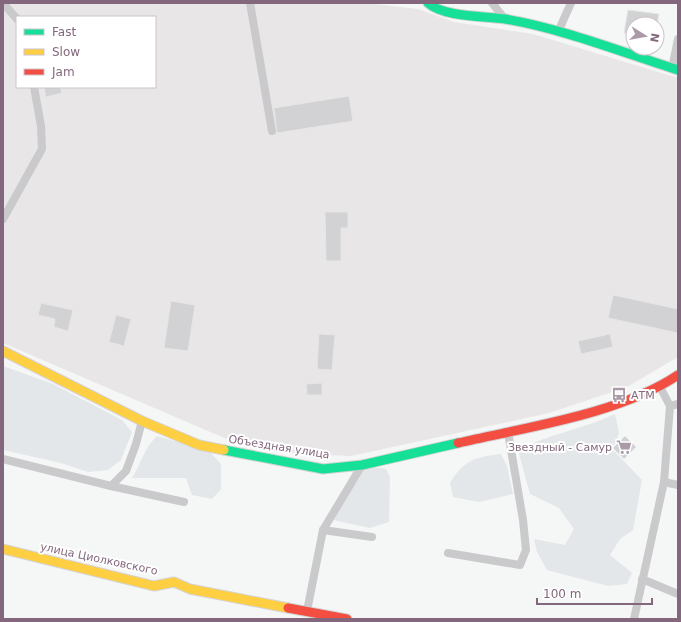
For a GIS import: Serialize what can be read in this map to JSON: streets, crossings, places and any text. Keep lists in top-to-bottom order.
{
  "streets": {
    "main road": ["Объездная улица", "улица Циолковского"]
  },
  "places": {
    "bus stop": ["АТМ"],
    "supermarket": ["Звездный - Самур"]
  },
  "legend": ["Fast", "Slow", "Jam"],
  "scale_bar": "100 m",
  "north": "right"
}
